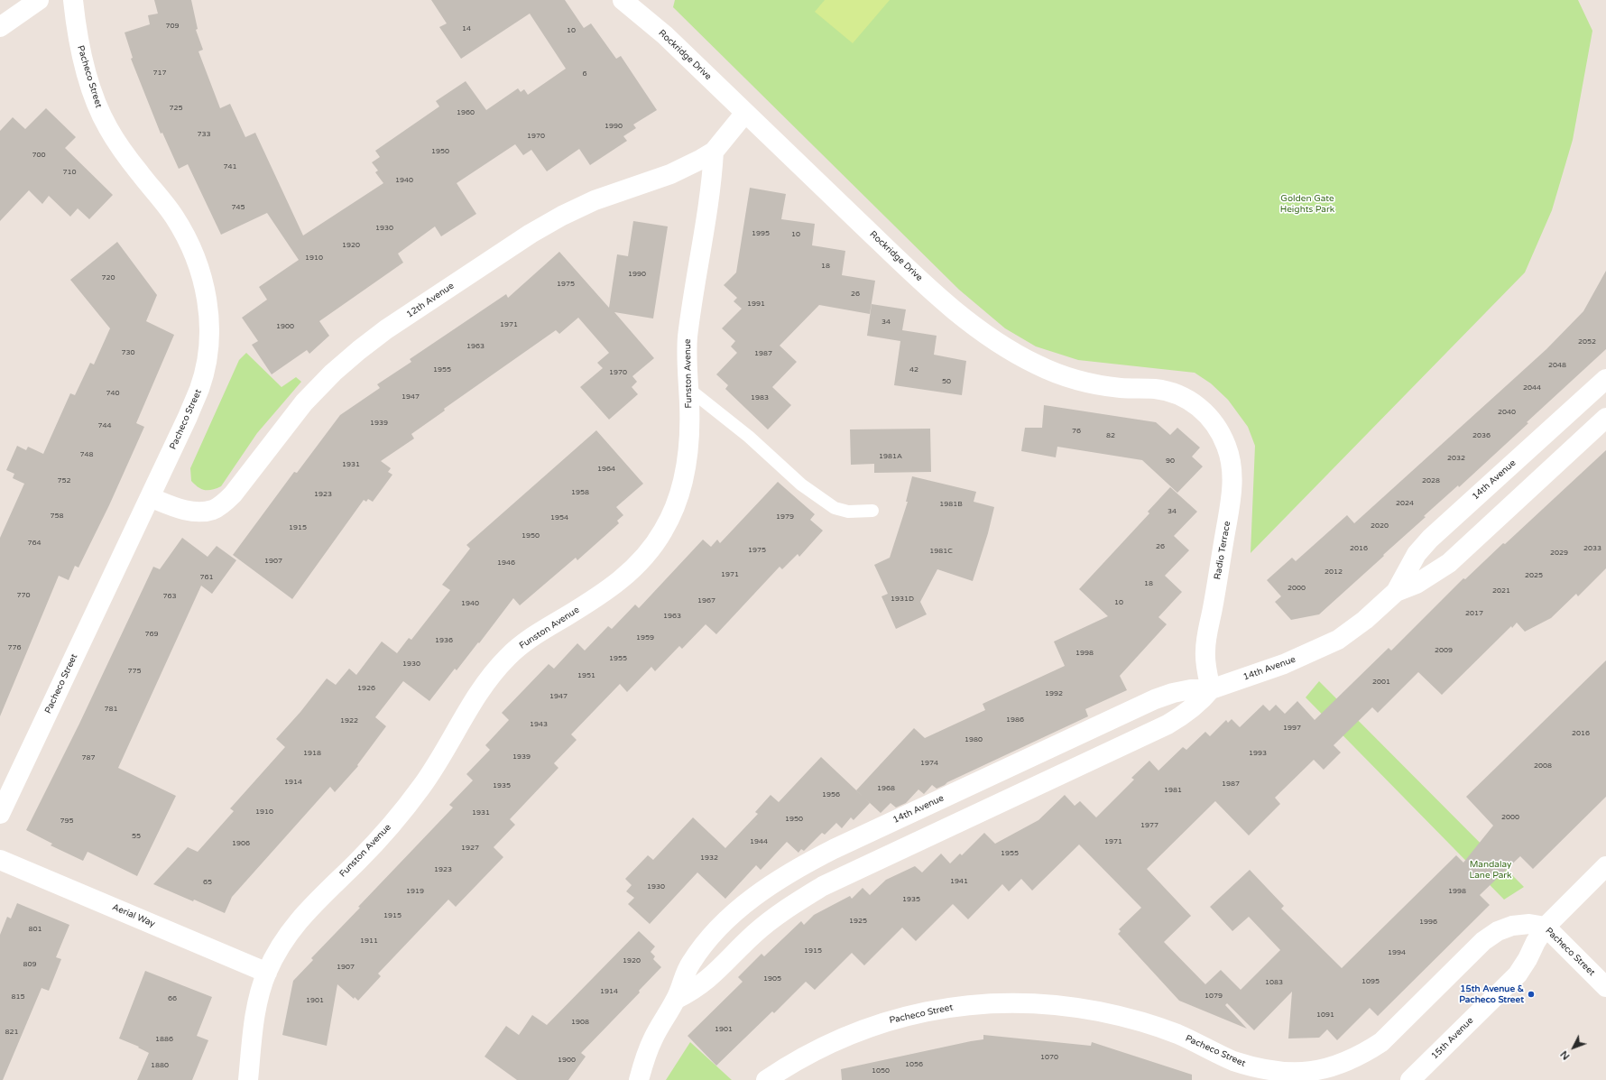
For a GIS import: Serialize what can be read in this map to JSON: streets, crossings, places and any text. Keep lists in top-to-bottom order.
{
  "streets": {
    "street": [
      "Rockridge Drive",
      "Pacheco Street",
      "12th Avenue",
      "Funston Avenue",
      "14th Avenue",
      "Radio Terrace",
      "Aerial Way",
      "15th Avenue"
    ]
  },
  "crossings": [
    ["Rockridge Drive", "12th Avenue"],
    ["Rockridge Drive", "Radio Terrace"],
    ["Pacheco Street", "12th Avenue"],
    ["Pacheco Street", "15th Avenue"],
    ["12th Avenue", "Funston Avenue"],
    ["Funston Avenue", "Aerial Way"],
    ["14th Avenue", "Radio Terrace"]
  ],
  "parks": ["Golden Gate Heights Park", "Mandalay Lane Park"],
  "places": ["15th Avenue & Pacheco Street"],
  "house_numbers": [
    "709",
    "14",
    "10",
    "717",
    "6",
    "725",
    "1960",
    "1990",
    "733",
    "1970",
    "1950",
    "700",
    "741",
    "710",
    "1940",
    "745",
    "1930",
    "1995",
    "10",
    "1920",
    "1910",
    "18",
    "1990",
    "720",
    "1975",
    "26",
    "1991",
    "34",
    "1971",
    "1900",
    "2052",
    "1963",
    "730",
    "1987",
    "2048",
    "1955",
    "42",
    "1970",
    "50",
    "2044",
    "740",
    "1947",
    "1983",
    "2040",
    "1939",
    "744",
    "76",
    "82",
    "2036",
    "748",
    "1981A",
    "2032",
    "90",
    "1931",
    "1964",
    "752",
    "2028",
    "1958",
    "1923",
    "2024",
    "1981B",
    "34",
    "758",
    "1979",
    "1954",
    "2020",
    "1915",
    "1950",
    "764",
    "26",
    "2016",
    "2033",
    "1975",
    "1981C",
    "2029",
    "1907",
    "1946",
    "2012",
    "1971",
    "2025",
    "761",
    "18",
    "2000",
    "2021",
    "770",
    "763",
    "1931D",
    "1967",
    "10",
    "1940",
    "2017",
    "1963",
    "769",
    "1959",
    "1936",
    "776",
    "2009",
    "1998",
    "1955",
    "1930",
    "775",
    "1951",
    "2001",
    "1926",
    "1992",
    "1947",
    "781",
    "1986",
    "1922",
    "1943",
    "1997",
    "2016",
    "1980",
    "1918",
    "1993",
    "1939",
    "787",
    "1974",
    "2008",
    "1914",
    "1987",
    "1935",
    "1968",
    "1981",
    "1956",
    "1910",
    "1931",
    "2000",
    "1950",
    "795",
    "1977",
    "55",
    "1944",
    "1971",
    "1906",
    "1927",
    "1955",
    "1932",
    "1923",
    "1941",
    "65",
    "1930",
    "1919",
    "1998",
    "1935",
    "1915",
    "1925",
    "1996",
    "801",
    "1911",
    "1915",
    "1994",
    "1920",
    "809",
    "1907",
    "1905",
    "1095",
    "1083",
    "1914",
    "1079",
    "815",
    "66",
    "1901",
    "1091",
    "1908",
    "1901",
    "821",
    "1886",
    "1070",
    "1900",
    "1056",
    "1880",
    "1050"
  ],
  "north": "bottom left"
}
